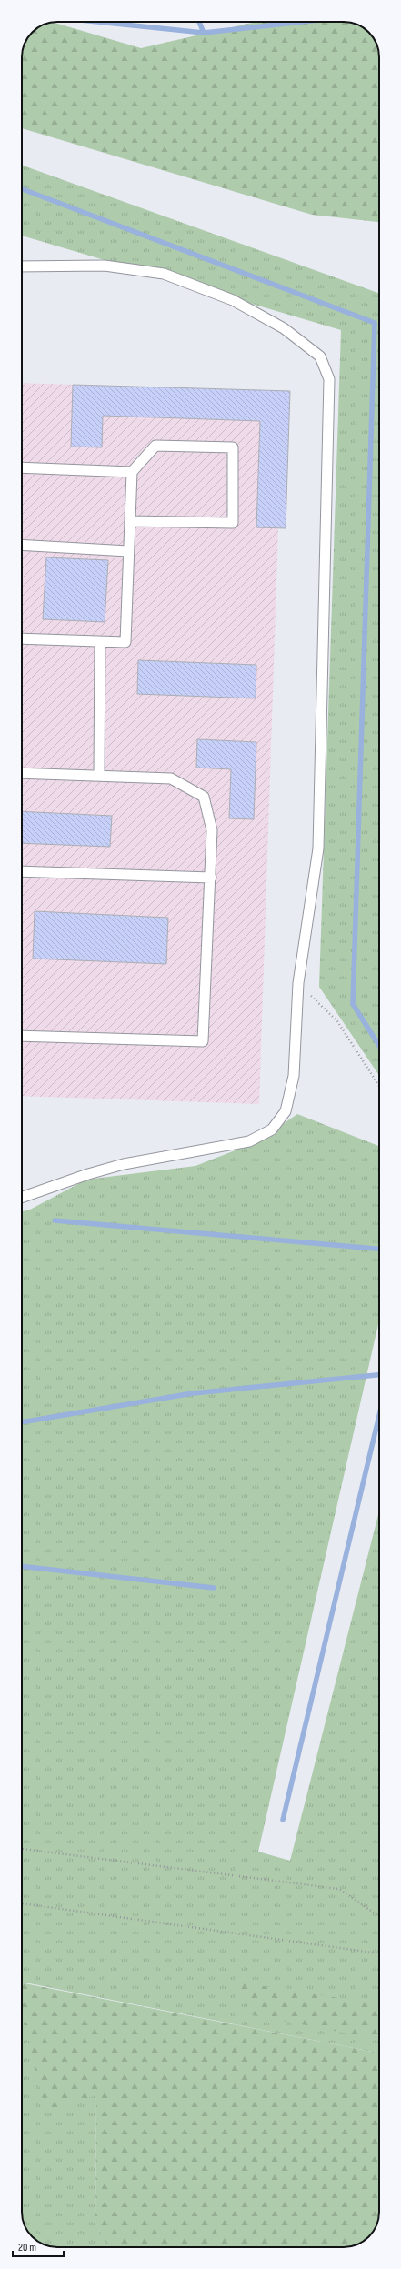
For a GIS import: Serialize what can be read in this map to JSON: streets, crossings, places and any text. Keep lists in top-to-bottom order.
{
  "scale_bar": "20 m"
}
